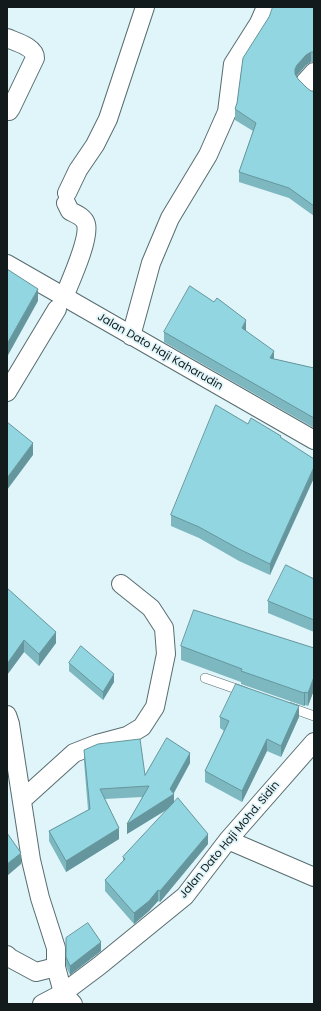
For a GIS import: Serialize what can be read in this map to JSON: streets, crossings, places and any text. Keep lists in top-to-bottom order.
{
  "streets": {
    "street": ["Jalan Dato Haji Kaharudin", "Jalan Dato Haji Mohd. Sidin"]
  }
}
